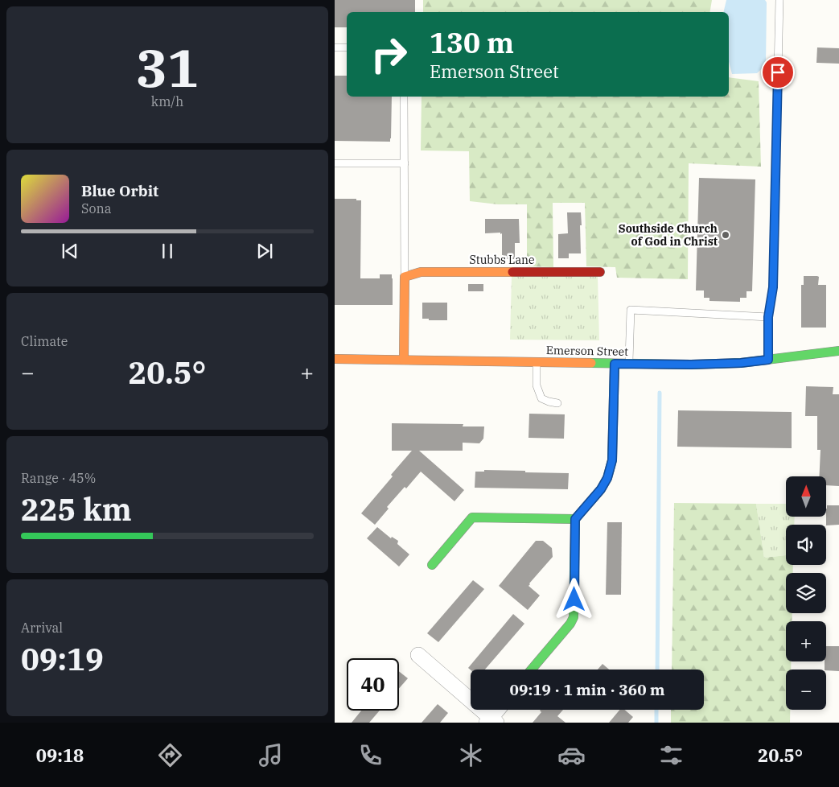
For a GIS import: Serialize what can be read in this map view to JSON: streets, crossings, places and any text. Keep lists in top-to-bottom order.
{
  "streets": {
    "street": ["Stubbs Lane", "Emerson Street"]
  },
  "places": ["Southside Church of God in Christ"],
  "north": "top",
  "page": {
    "tile": [
      ["31", "km/h"],
      "Climate",
      ["Range · 45%", "225 km"],
      ["Arrival", "09:19"]
    ],
    "turn": ["130 m", "Emerson Street"],
    "song": ["Blue Orbit", "Sona"],
    "heat": ["−", "20.5°", "+"],
    "map_buttons": ["+", "−"],
    "limit": "40",
    "trip": "09:19 · 1 min · 360 m",
    "tabs": ["09:18", "20.5°"]
  }
}
